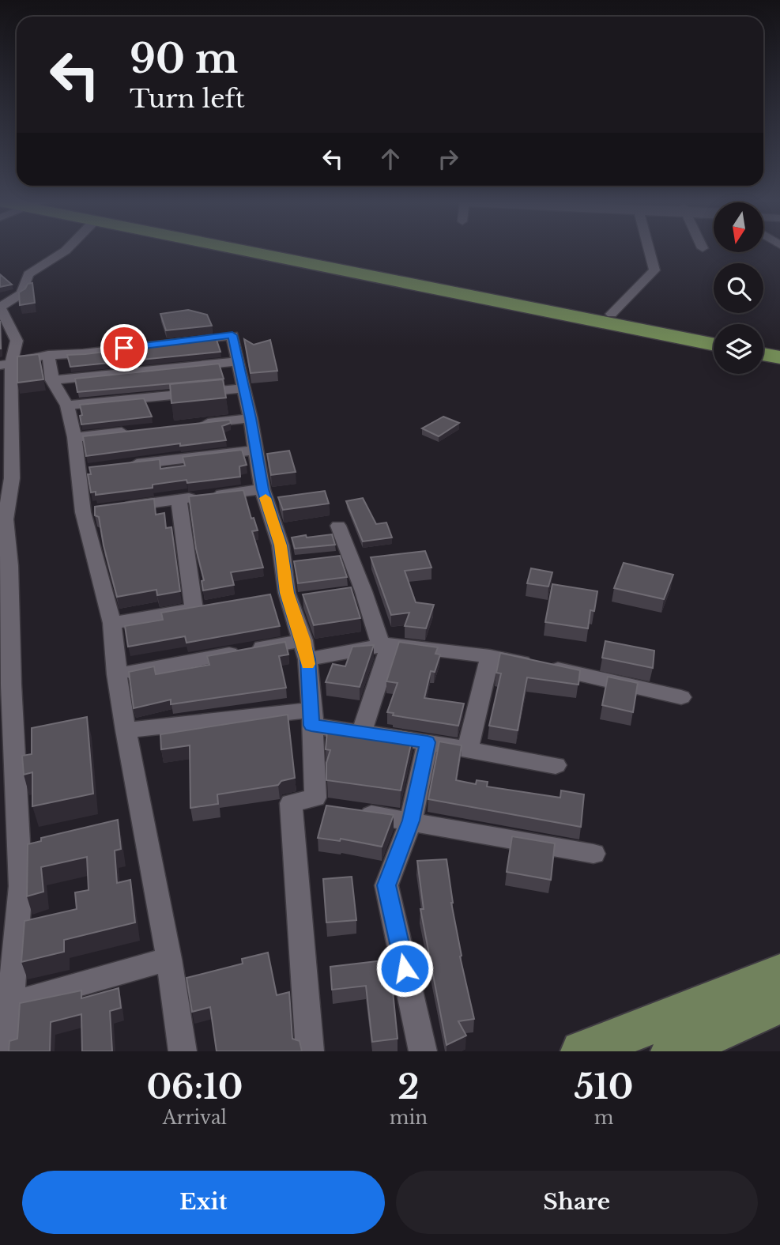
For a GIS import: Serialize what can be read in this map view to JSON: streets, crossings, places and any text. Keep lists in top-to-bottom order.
{
  "north": "bottom",
  "page": {
    "turn": ["90 m", "Turn left"],
    "eta": [
      "06:10",
      "Arrival",
      "2",
      "min",
      "510",
      "m"
    ],
    "buttons": ["Exit", "Share"]
  }
}
